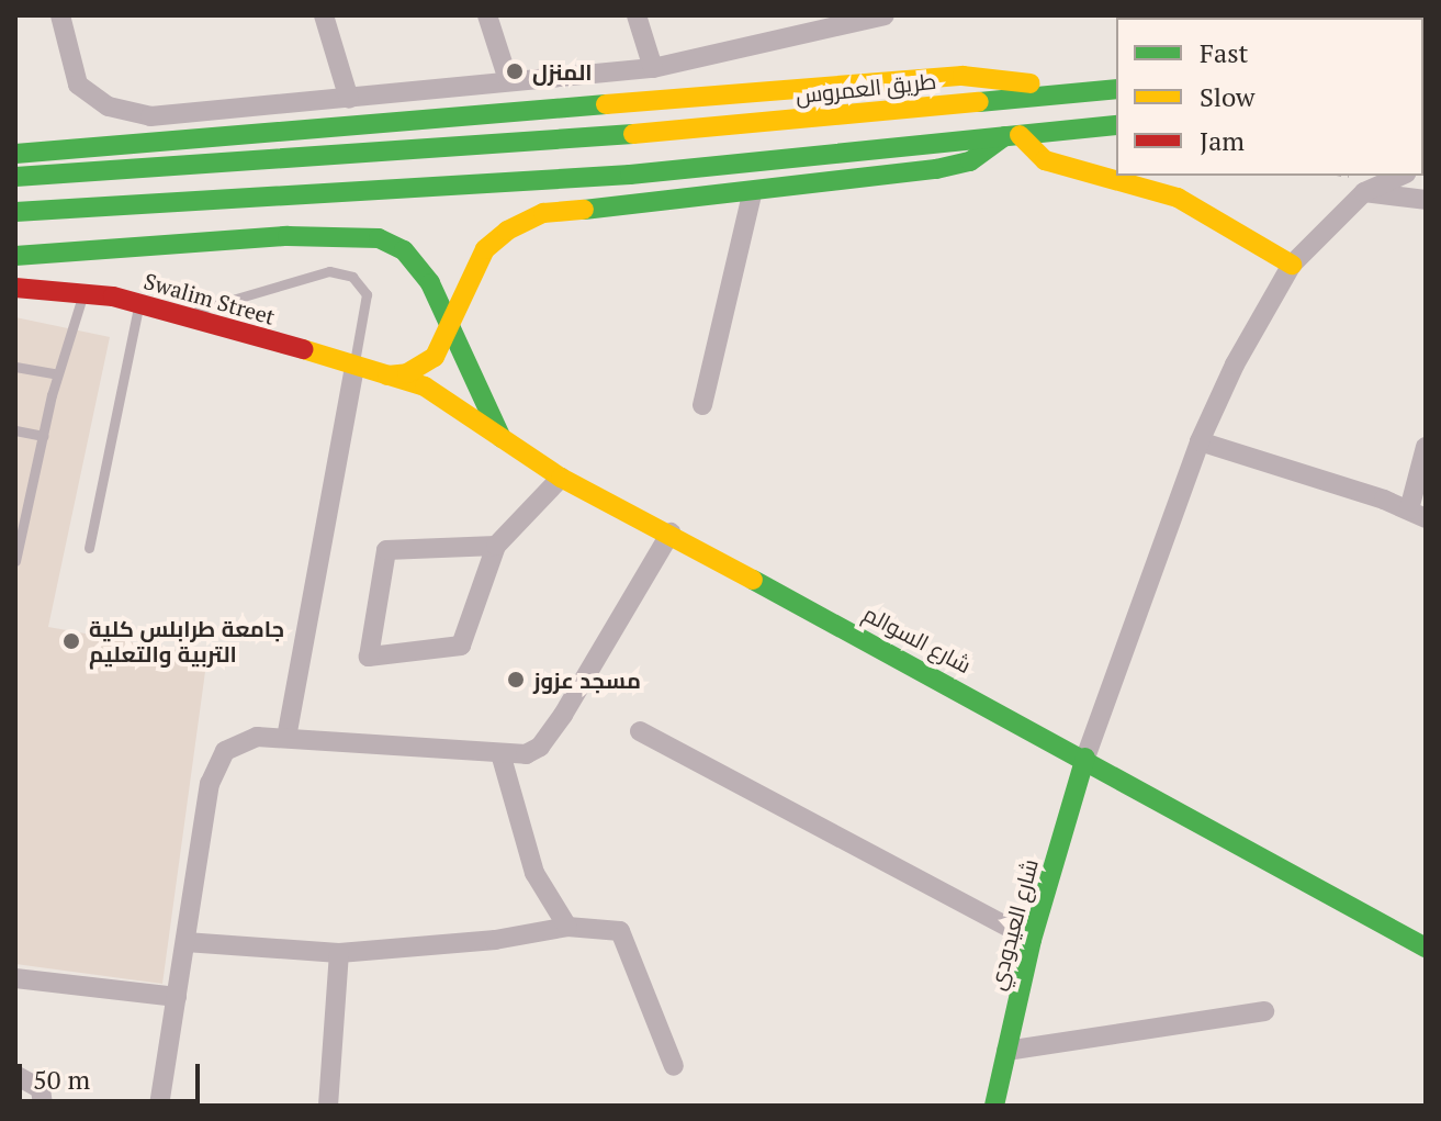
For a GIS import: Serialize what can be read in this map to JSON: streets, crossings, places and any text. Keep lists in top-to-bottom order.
{
  "streets": {
    "main road": [
      "طريق العمروس",
      "Swalim Street",
      "شارع السوالم",
      "شارع العيدودي"
    ]
  },
  "crossings": [
    ["Swalim Street", "شارع السوالم"],
    ["شارع السوالم", "شارع العيدودي"]
  ],
  "places": ["المنزل", "جامعة طرابلس كلية التربية والتعليم", "مسجد عزوز"],
  "legend": ["Fast", "Slow", "Jam"],
  "scale_bar": "50 m"
}
